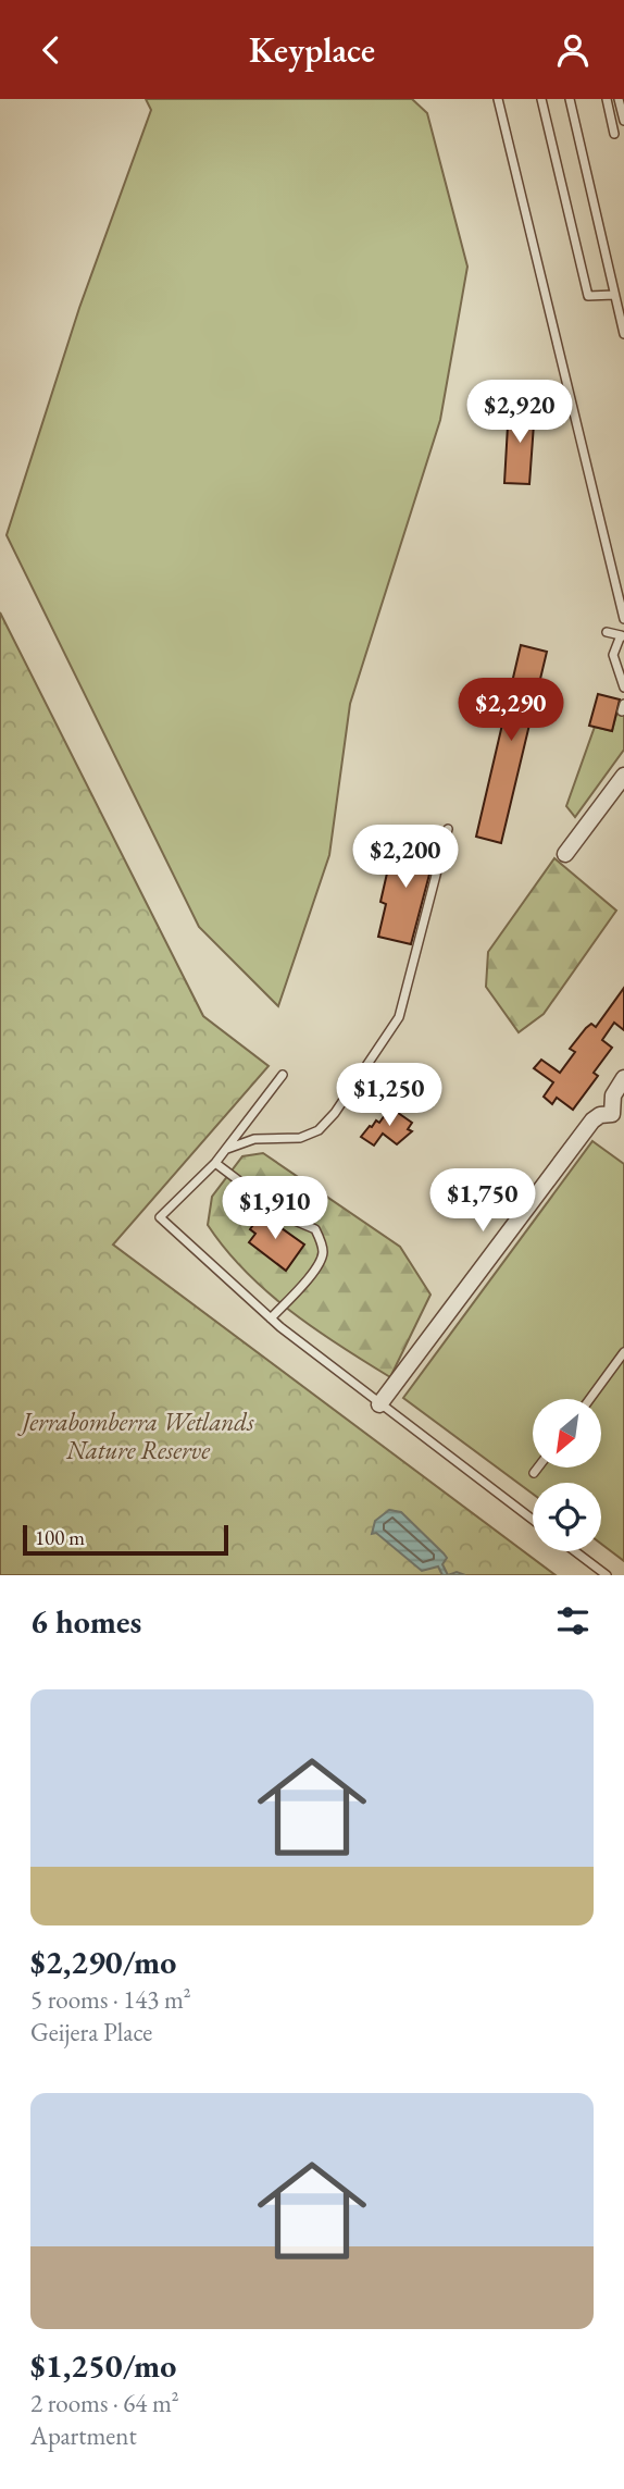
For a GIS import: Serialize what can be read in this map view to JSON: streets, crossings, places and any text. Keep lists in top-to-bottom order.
{
  "parks": ["Jerrabomberra Wetlands Nature Reserve"],
  "scale_bar": "100 m",
  "north": "bottom left",
  "page": {
    "header": "Keyplace",
    "price": [
      "$2,920",
      "$2,290",
      "$2,200",
      "$1,250",
      "$1,750",
      "$1,910"
    ],
    "scale": "100 m",
    "heading": "6 homes",
    "list": [
      {
        "name": "$2,290/mo",
        "note": "5 rooms · 143 m² · Geijera Place"
      },
      {
        "name": "$1,250/mo",
        "note": "2 rooms · 64 m² · Apartment"
      }
    ]
  }
}
